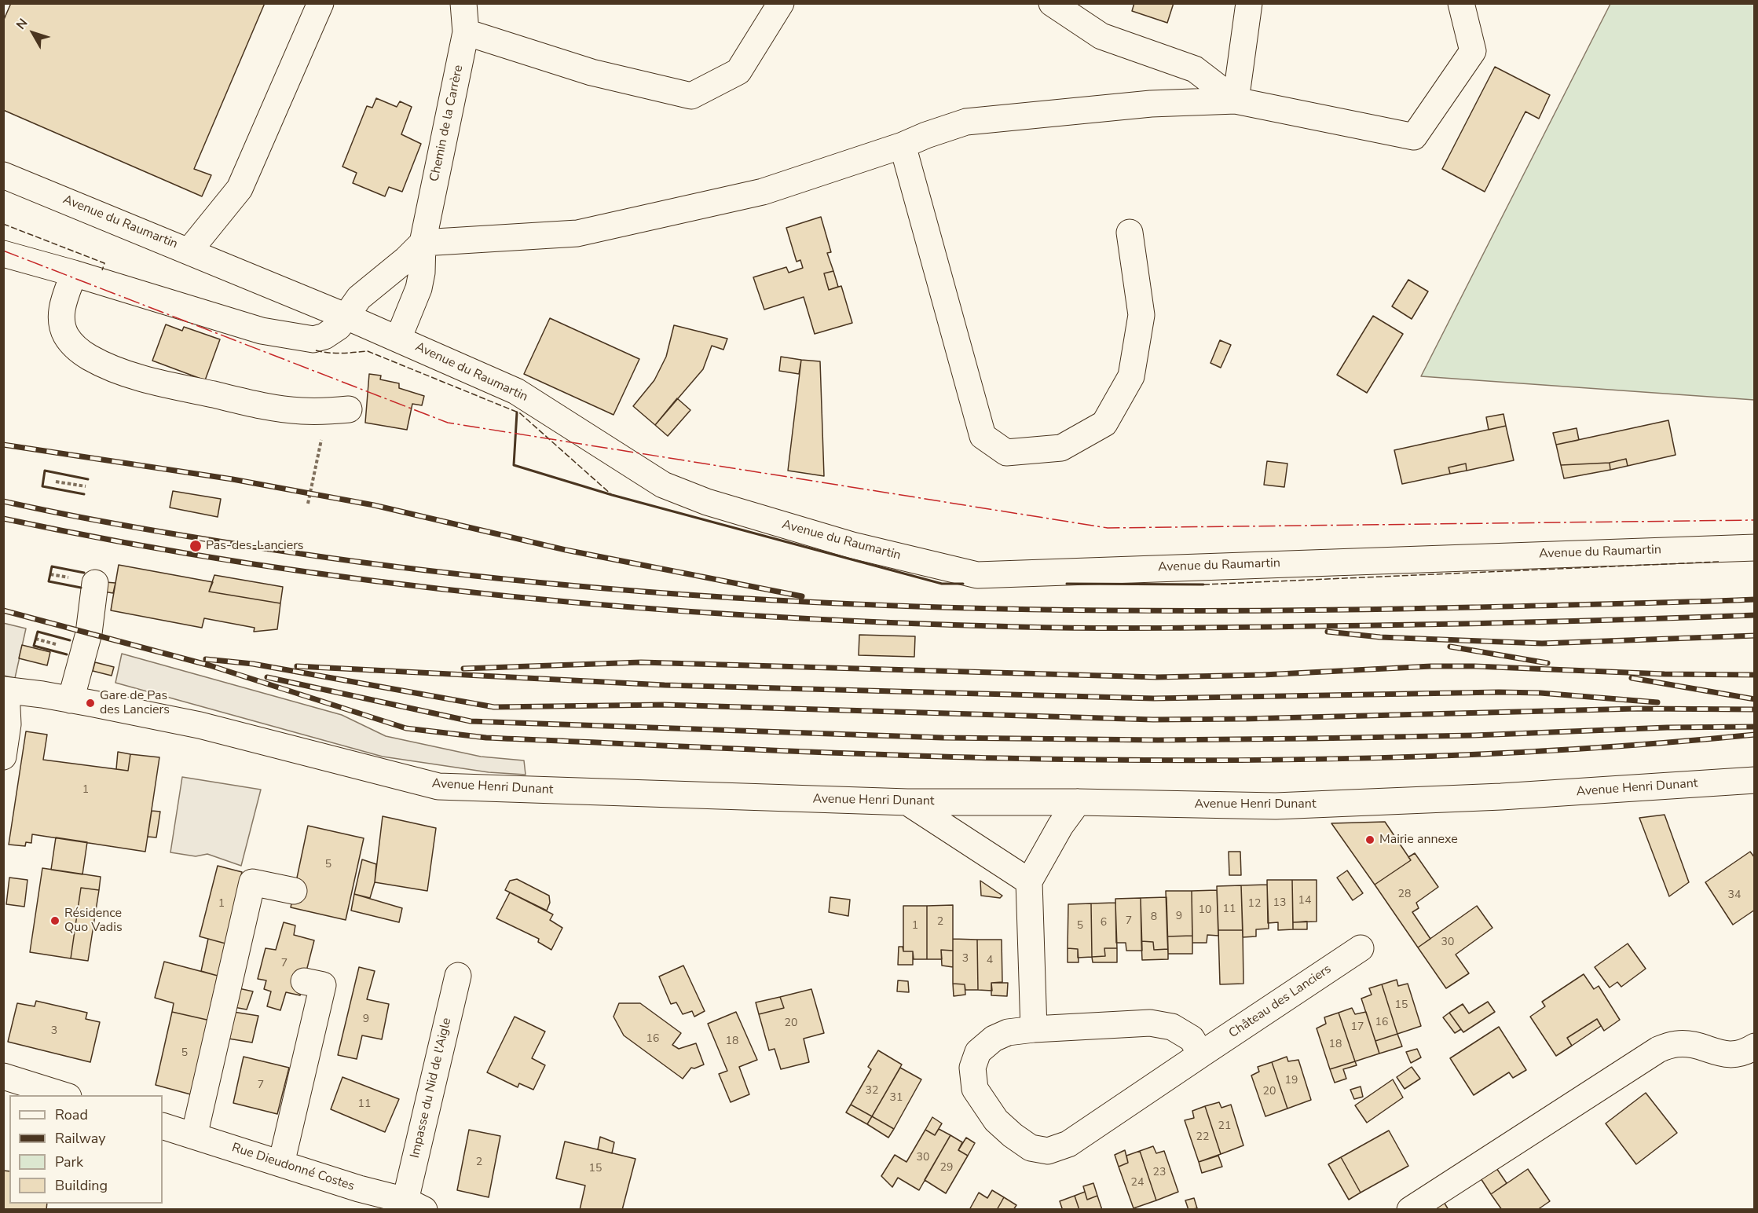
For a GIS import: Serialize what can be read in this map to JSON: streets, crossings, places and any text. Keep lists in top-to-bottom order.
{
  "streets": {
    "street": [
      "Chemin de la Carrère",
      "Avenue du Raumartin",
      "Avenue Henri Dunant",
      "Château des Lanciers",
      "Impasse du Nid de l'Aigle",
      "Rue Dieudonné Costes"
    ]
  },
  "crossings": [
    ["Chemin de la Carrère", "Avenue du Raumartin"],
    ["Impasse du Nid de l'Aigle", "Rue Dieudonné Costes"]
  ],
  "places": [
    "Pas-des-Lanciers",
    "Gare de Pas des Lanciers",
    "Mairie annexe",
    "Résidence Quo Vadis"
  ],
  "house_numbers": [
    "1",
    "5",
    "28",
    "34",
    "14",
    "13",
    "1",
    "12",
    "11",
    "10",
    "9",
    "8",
    "7",
    "2",
    "6",
    "1",
    "5",
    "30",
    "3",
    "4",
    "7",
    "15",
    "9",
    "16",
    "20",
    "17",
    "3",
    "16",
    "18",
    "18",
    "5",
    "19",
    "7",
    "32",
    "20",
    "31",
    "11",
    "21",
    "22",
    "30",
    "2",
    "29",
    "15",
    "23",
    "24"
  ],
  "legend": [
    "Road",
    "Railway",
    "Park",
    "Building"
  ],
  "north": "top left"
}
